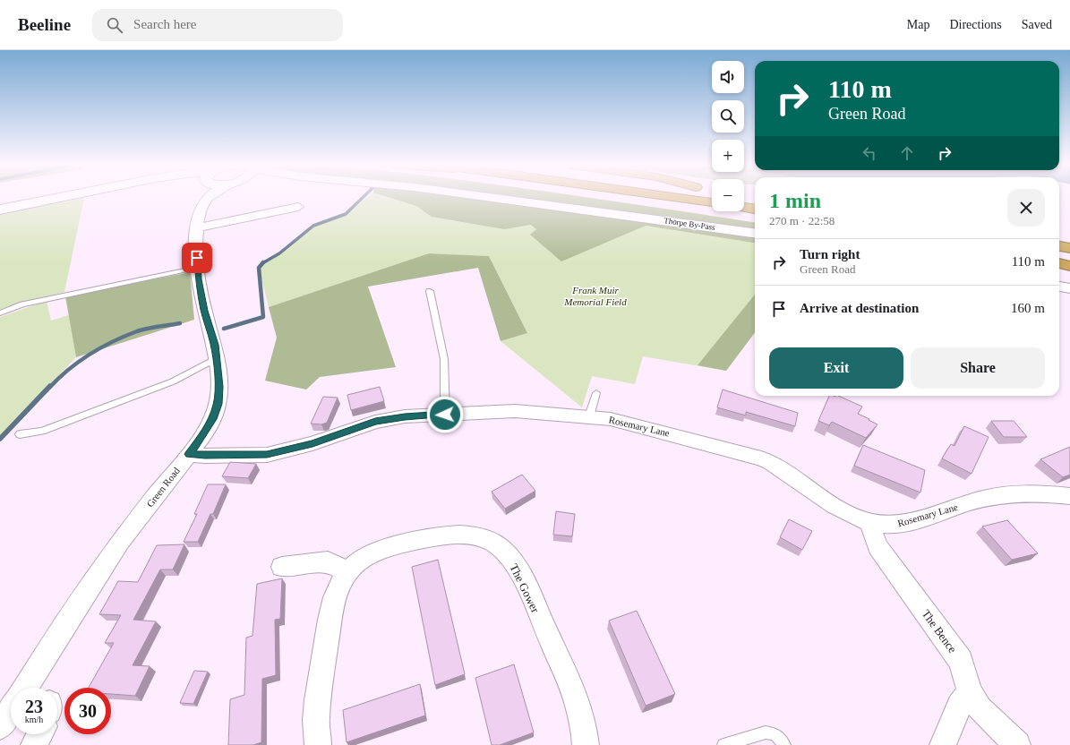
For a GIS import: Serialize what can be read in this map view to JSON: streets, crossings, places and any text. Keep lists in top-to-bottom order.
{
  "streets": {
    "main road": ["Thorpe By-Pass"],
    "street": [
      "Rosemary Lane",
      "Green Road",
      "The Gower",
      "The Bence"
    ]
  },
  "crossings": [
    ["Rosemary Lane", "Green Road"],
    ["Rosemary Lane", "The Bence"]
  ],
  "parks": ["Frank Muir Memorial Field"],
  "page": {
    "header": "Beeline",
    "search": "Search here",
    "nav": ["Map", "Directions", "Saved"],
    "map_buttons": ["+", "−"],
    "turn": ["110 m", "Green Road"],
    "heading": ["1 min", "270 m · 22:58"],
    "list": [
      {
        "name": "Turn right",
        "note": "Green Road",
        "value": "110 m"
      },
      {
        "name": "Arrive at destination",
        "value": "160 m"
      }
    ],
    "buttons": ["Exit", "Share"],
    "speed": "23 km/h",
    "limit": "30"
  }
}
